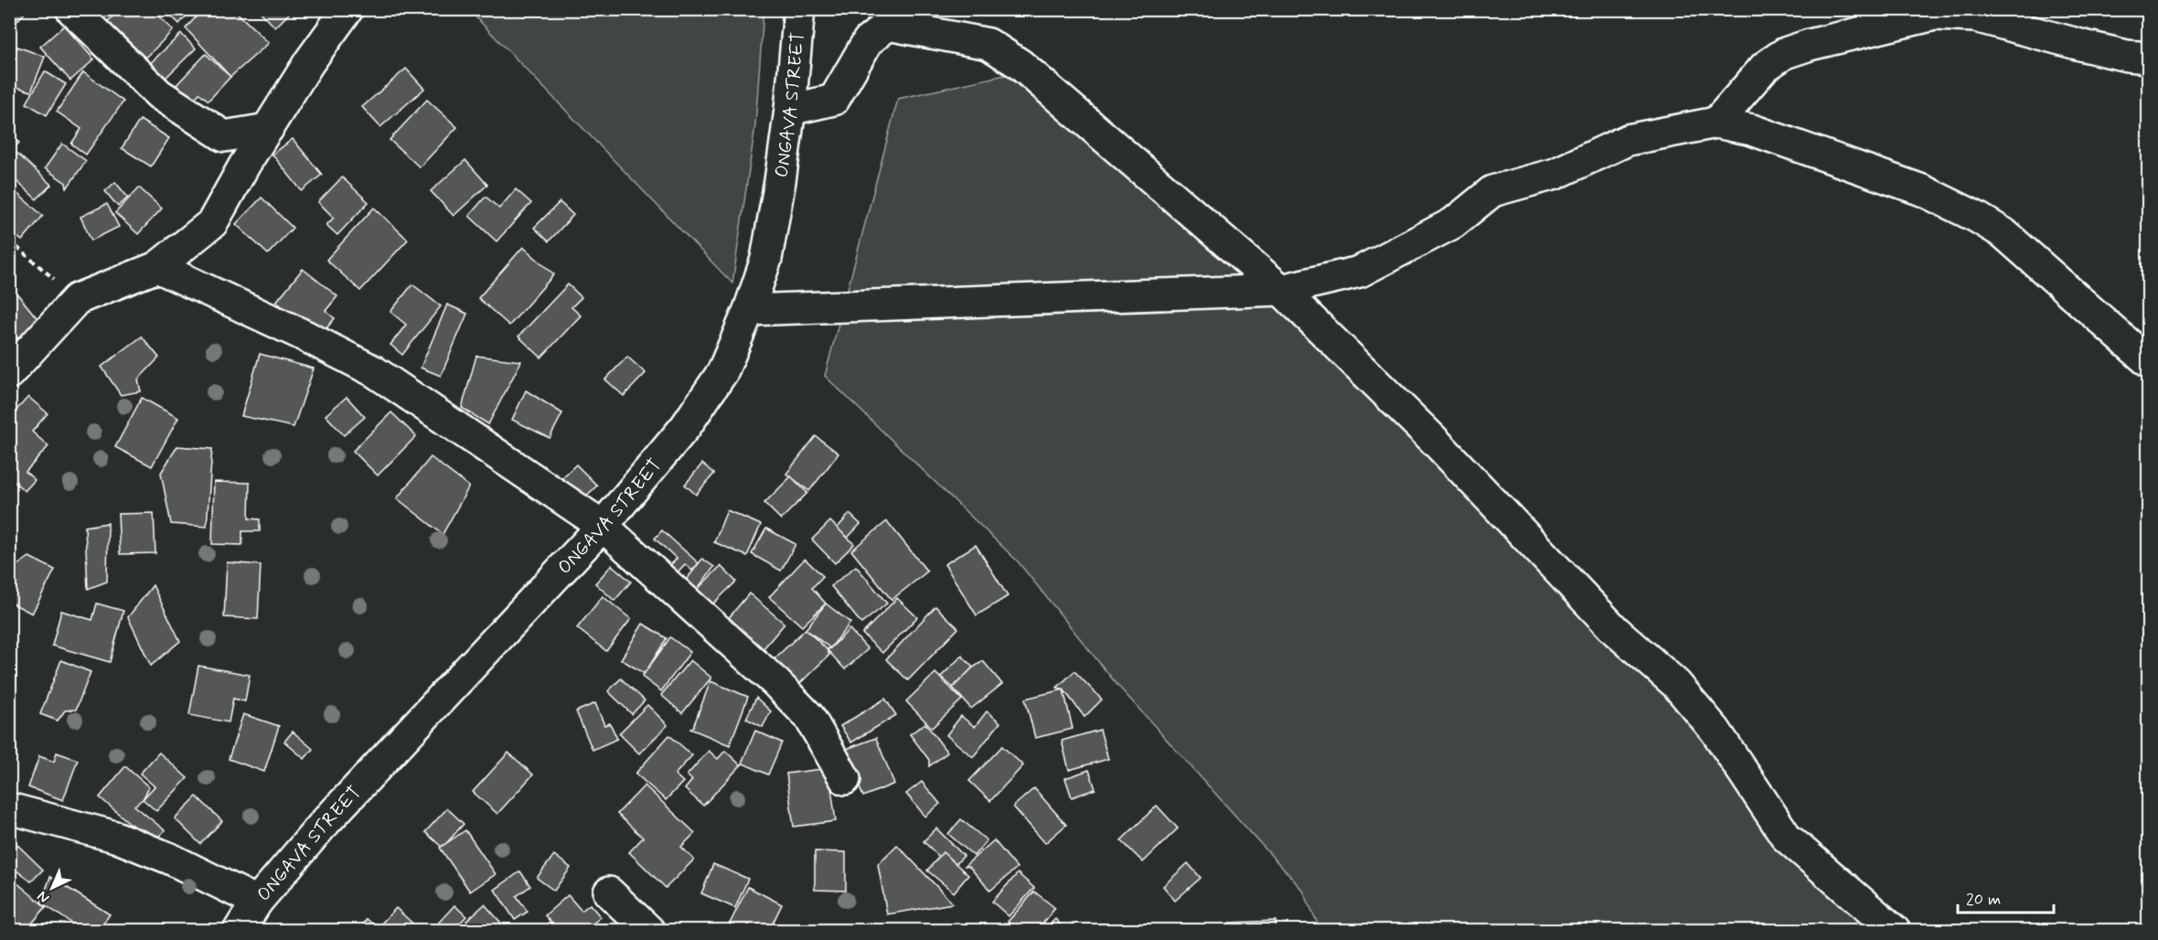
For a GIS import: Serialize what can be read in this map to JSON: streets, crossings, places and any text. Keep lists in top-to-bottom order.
{
  "streets": {
    "street": ["ONGAVA STREET"]
  },
  "scale_bar": "20 m",
  "north": "bottom left"
}
